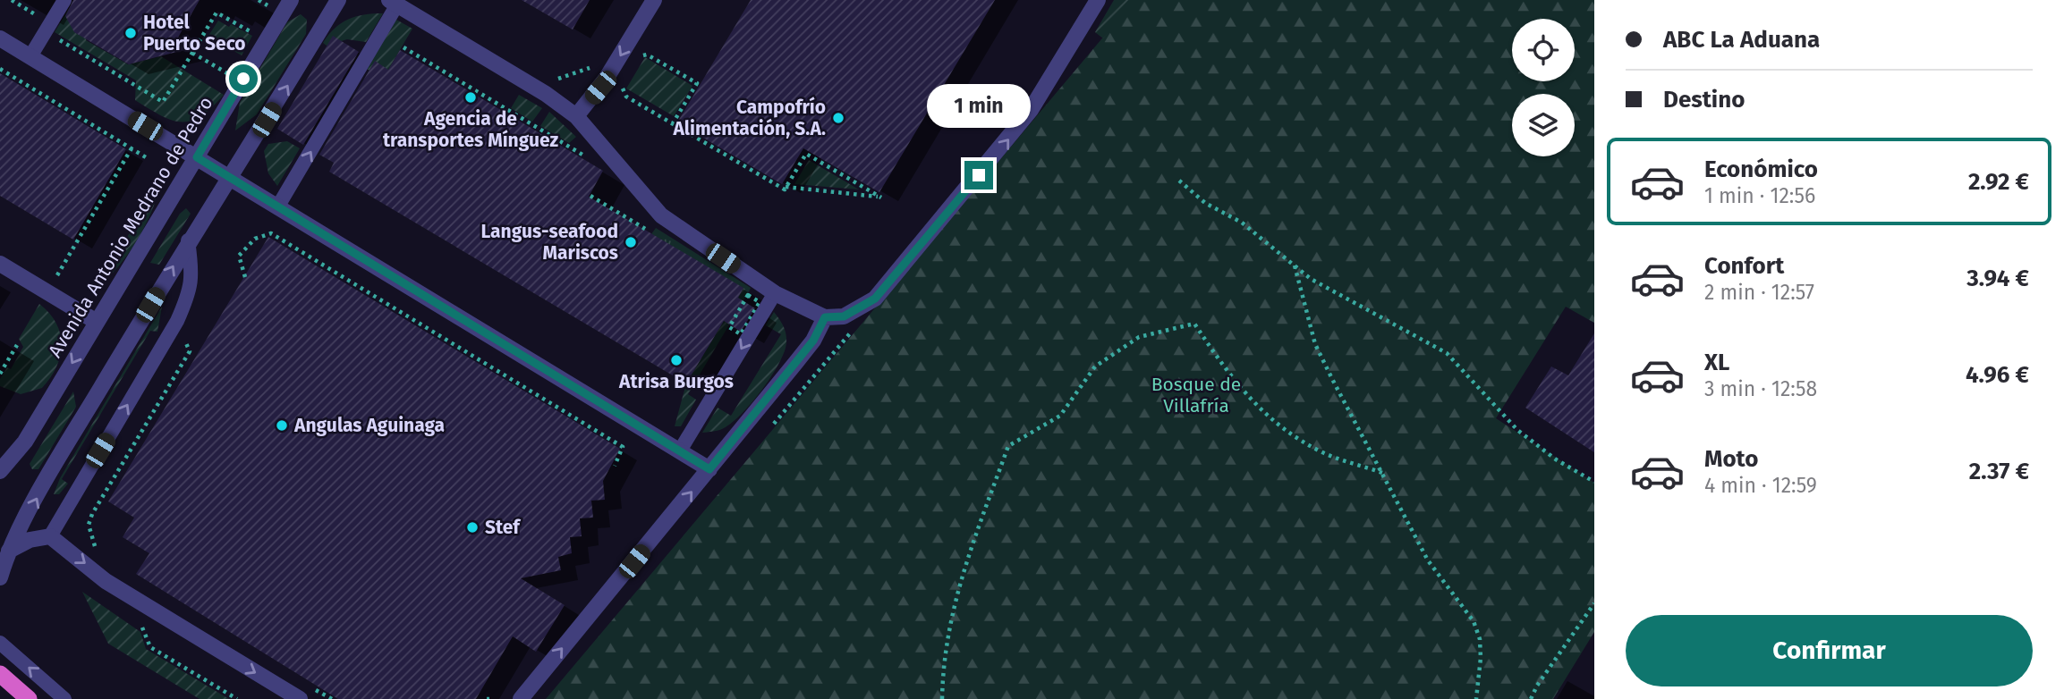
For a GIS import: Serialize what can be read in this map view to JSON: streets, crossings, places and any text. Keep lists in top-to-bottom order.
{
  "streets": {
    "street": ["Avenida Antonio Medrano de Pedro"]
  },
  "parks": ["Bosque de Villafría"],
  "places": [
    "Hotel Puerto Seco",
    "Agencia de transportes Mínguez",
    "Campofrío Alimentación, S.A.",
    "Langus-seafood Mariscos",
    "Atrisa Burgos",
    "Angulas Aguinaga",
    "Stef"
  ],
  "page": {
    "banner": ["ABC La Aduana", "Destino"],
    "bubble": "1 min",
    "list": [
      {
        "name": "Económico",
        "note": "1 min · 12:56",
        "value": "2.92 €"
      },
      {
        "name": "Confort",
        "note": "2 min · 12:57",
        "value": "3.94 €"
      },
      {
        "name": "XL",
        "note": "3 min · 12:58",
        "value": "4.96 €"
      },
      {
        "name": "Moto",
        "note": "4 min · 12:59",
        "value": "2.37 €"
      }
    ],
    "buttons": "Confirmar"
  }
}
